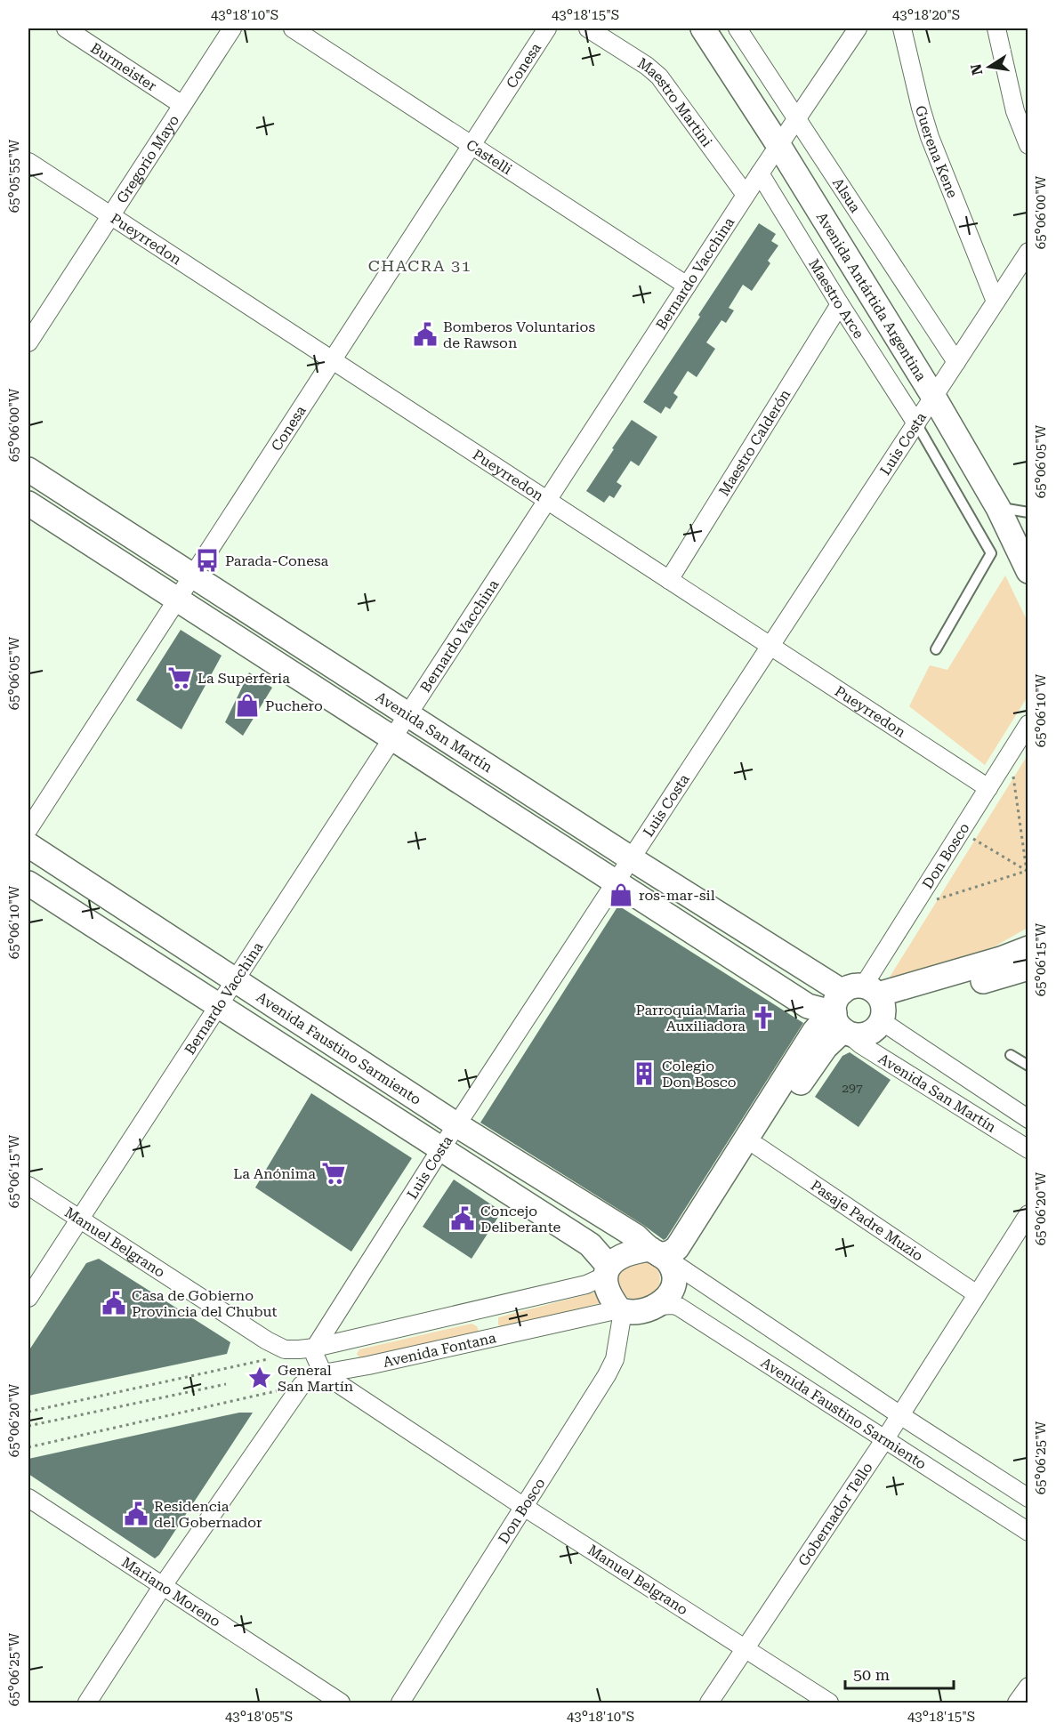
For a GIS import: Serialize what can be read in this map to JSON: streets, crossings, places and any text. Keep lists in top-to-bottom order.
{
  "streets": {
    "main road": [
      "Avenida Antártida Argentina",
      "Avenida San Martín",
      "Don Bosco",
      "Avenida Faustino Sarmiento"
    ],
    "street": [
      "Conesa",
      "Burmeister",
      "Maestro Martini",
      "Guerena Kene",
      "Castelli",
      "Gregorio Mayo",
      "Alsua",
      "Pueyrredon",
      "Bernardo Vacchina",
      "Maestro Arce",
      "Maestro Calderón",
      "Luis Costa",
      "Pasaje Padre Muzio",
      "Manuel Belgrano",
      "Avenida Fontana",
      "Gobernador Tello",
      "Mariano Moreno"
    ]
  },
  "crossings": [
    ["Conesa", "Castelli"],
    ["Conesa", "Pueyrredon"],
    ["Conesa", "Avenida San Martín"],
    ["Burmeister", "Gregorio Mayo"],
    ["Maestro Martini", "Bernardo Vacchina"],
    ["Guerena Kene", "Luis Costa"],
    ["Castelli", "Bernardo Vacchina"],
    ["Gregorio Mayo", "Pueyrredon"],
    ["Alsua", "Bernardo Vacchina"],
    ["Alsua", "Luis Costa"],
    ["Pueyrredon", "Bernardo Vacchina"],
    ["Pueyrredon", "Maestro Calderón"],
    ["Pueyrredon", "Luis Costa"],
    ["Pueyrredon", "Don Bosco"],
    ["Bernardo Vacchina", "Avenida Antártida Argentina"],
    ["Bernardo Vacchina", "Maestro Arce"],
    ["Bernardo Vacchina", "Avenida San Martín"],
    ["Bernardo Vacchina", "Avenida Faustino Sarmiento"],
    ["Bernardo Vacchina", "Manuel Belgrano"],
    ["Avenida Antártida Argentina", "Luis Costa"],
    ["Maestro Arce", "Maestro Calderón"],
    ["Maestro Arce", "Luis Costa"],
    ["Luis Costa", "Avenida San Martín"],
    ["Luis Costa", "Avenida Faustino Sarmiento"],
    ["Luis Costa", "Manuel Belgrano"],
    ["Luis Costa", "Avenida Fontana"],
    ["Avenida San Martín", "Don Bosco"],
    ["Don Bosco", "Avenida Faustino Sarmiento"],
    ["Don Bosco", "Pasaje Padre Muzio"],
    ["Don Bosco", "Manuel Belgrano"],
    ["Don Bosco", "Avenida Fontana"],
    ["Avenida Faustino Sarmiento", "Avenida Fontana"],
    ["Avenida Faustino Sarmiento", "Gobernador Tello"],
    ["Pasaje Padre Muzio", "Gobernador Tello"],
    ["Manuel Belgrano", "Avenida Fontana"],
    ["Manuel Belgrano", "Gobernador Tello"]
  ],
  "districts": ["CHACRA 31"],
  "places": {
    "public building": [
      "Bomberos Voluntarios de Rawson",
      "Concejo Deliberante",
      "Casa de Gobierno Provincia del Chubut",
      "Residencia del Gobernador"
    ],
    "bus stop": ["Parada-Conesa"],
    "supermarket": ["La Superferia", "La Anónima"],
    "shop": ["Puchero", "ros-mar-sil"],
    "church": ["Parroquia Maria Auxiliadora"],
    "building": ["Colegio Don Bosco"],
    "place": ["General San Martín"]
  },
  "house_numbers": ["297"],
  "scale_bar": "50 m",
  "north": "left",
  "coordinates": [
    "43°18'10\"S",
    "43°18'15\"S",
    "43°18'20\"S",
    "65°05'55\"W",
    "65°06'00\"W",
    "65°06'05\"W",
    "65°06'10\"W",
    "65°06'15\"W",
    "65°06'20\"W",
    "65°06'25\"W",
    "43°18'05\"S"
  ]
}
